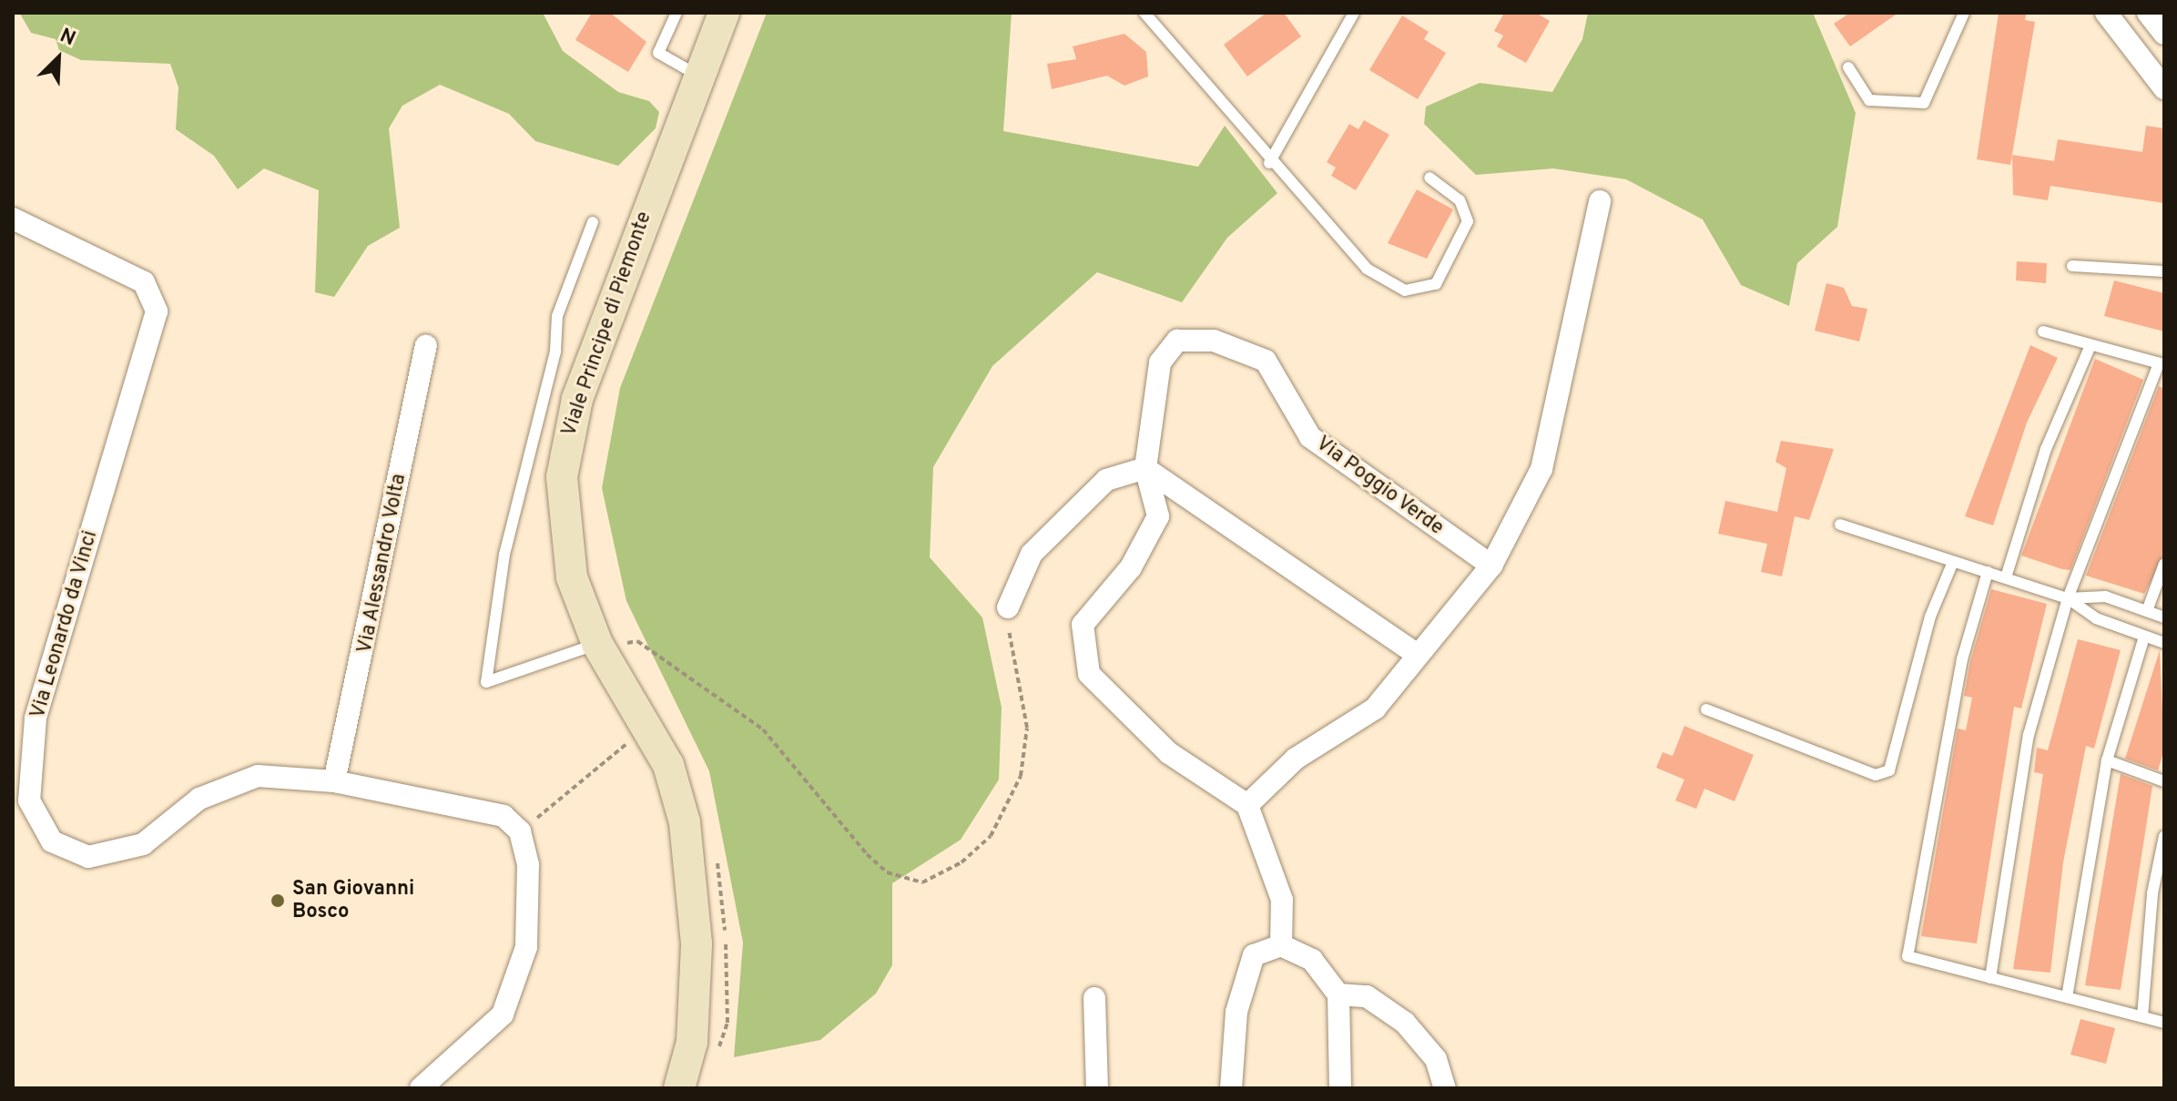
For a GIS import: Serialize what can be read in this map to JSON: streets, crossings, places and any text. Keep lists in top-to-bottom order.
{
  "streets": {
    "street": [
      "Viale Principe di Piemonte",
      "Via Poggio Verde",
      "Via Alessandro Volta",
      "Via Leonardo da Vinci"
    ]
  },
  "crossings": [
    ["Via Alessandro Volta", "Via Leonardo da Vinci"]
  ],
  "places": ["San Giovanni Bosco"],
  "north": "top right"
}
